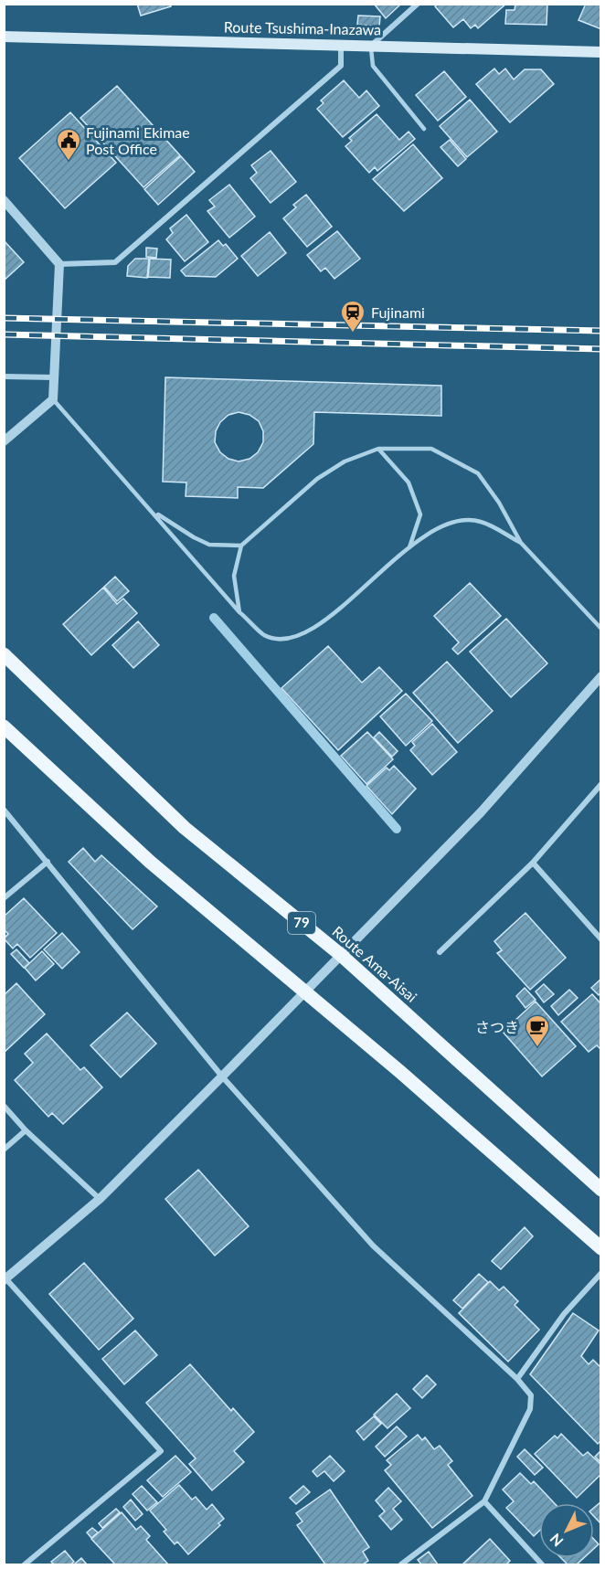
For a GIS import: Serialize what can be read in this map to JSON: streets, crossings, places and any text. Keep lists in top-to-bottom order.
{
  "streets": {
    "main road": ["Route Tsushima-Inazawa", "79", "Route Ama-Aisai"]
  },
  "places": {
    "public building": ["Fujinami Ekimae Post Office"],
    "station": ["Fujinami"],
    "cafe": ["さつき"]
  },
  "north": "bottom left"
}
